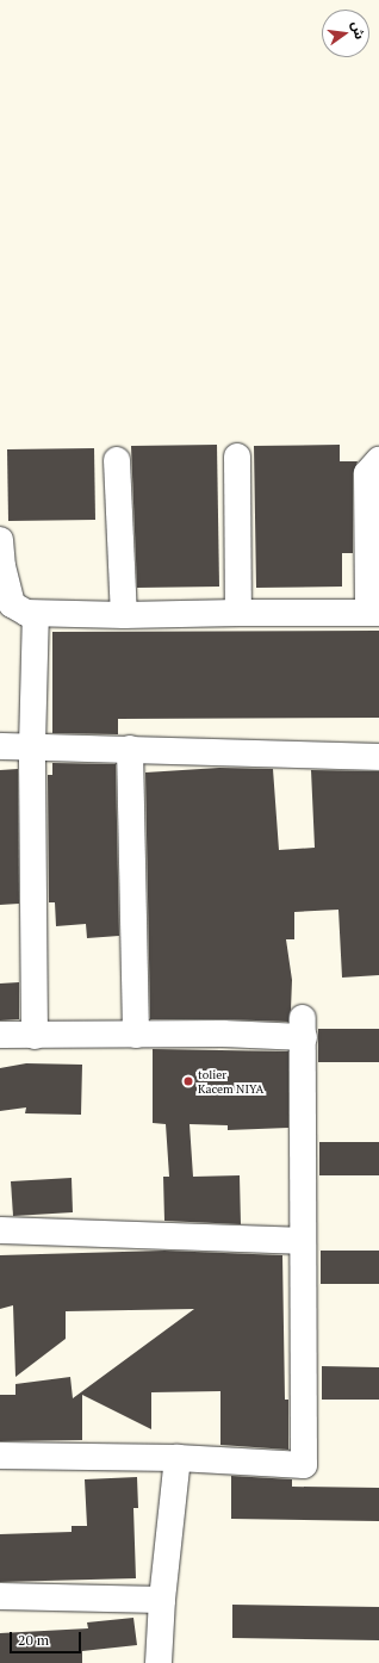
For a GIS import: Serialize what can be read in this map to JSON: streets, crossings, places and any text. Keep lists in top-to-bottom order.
{
  "places": ["tolier Kacem NIYA"],
  "scale_bar": "20 m",
  "north": "right"
}
